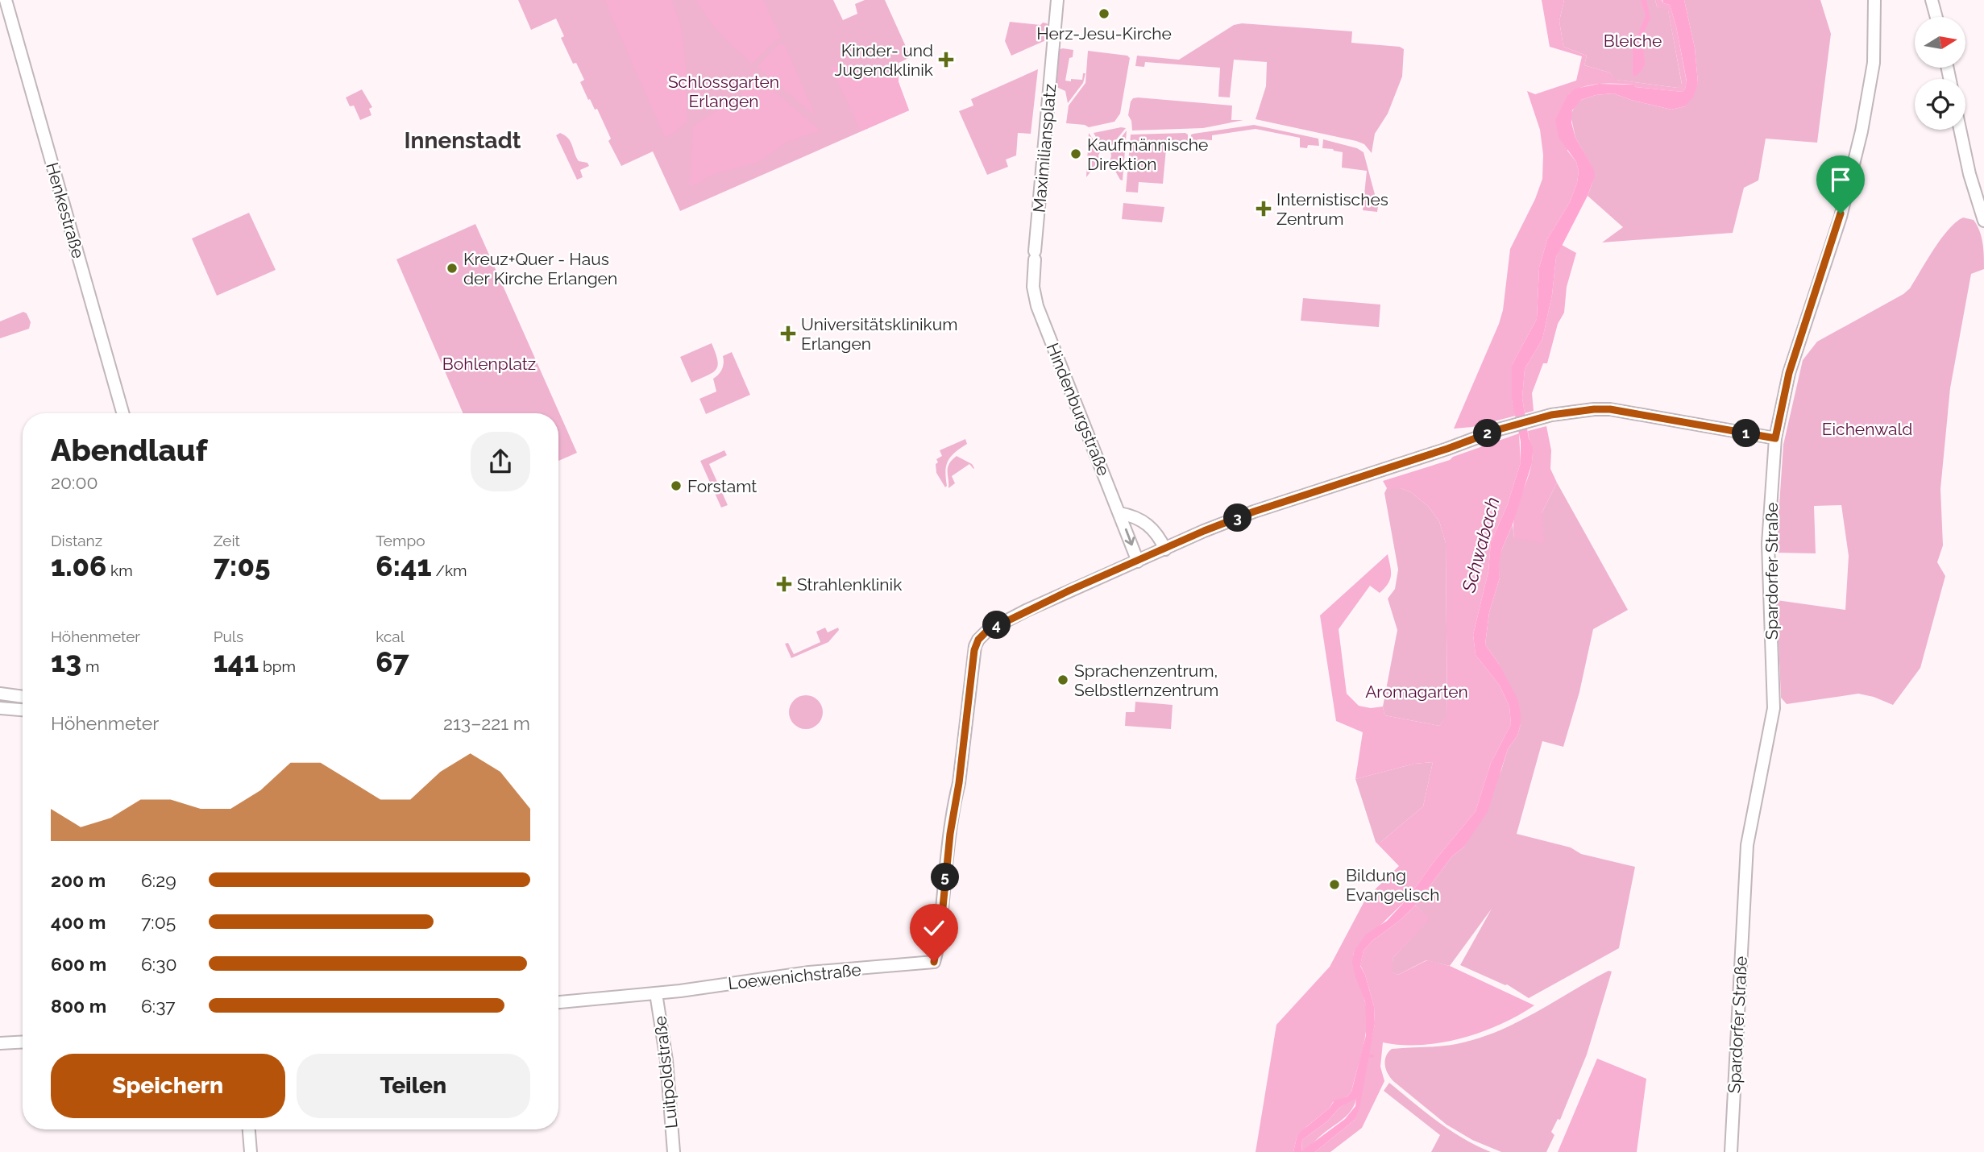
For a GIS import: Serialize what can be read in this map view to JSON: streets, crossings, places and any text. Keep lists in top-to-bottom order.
{
  "streets": {
    "street": [
      "Maximiliansplatz",
      "Henkestraße",
      "Hindenburgstraße",
      "Spardorfer Straße",
      "Loewenichstraße",
      "Luitpoldstraße"
    ]
  },
  "crossings": [
    ["Maximiliansplatz", "Hindenburgstraße"],
    ["Hindenburgstraße", "Loewenichstraße"],
    ["Loewenichstraße", "Luitpoldstraße"]
  ],
  "districts": ["Innenstadt"],
  "water": ["Schwabach"],
  "parks": [
    "Bleiche",
    "Schlossgarten Erlangen",
    "Bohlenplatz",
    "Eichenwald",
    "Aromagarten"
  ],
  "places": {
    "other": [
      "Herz-Jesu-Kirche",
      "Kaufmännische Direktion",
      "Kreuz+Quer - Haus der Kirche Erlangen",
      "Forstamt",
      "Sprachenzentrum, Selbstlernzentrum",
      "Bildung Evangelisch"
    ],
    "health": [
      "Kinder- und Jugendklinik",
      "Internistisches Zentrum",
      "Universitätsklinikum Erlangen",
      "Strahlenklinik"
    ]
  },
  "north": "right",
  "page": {
    "heading": ["Abendlauf", "20:00"],
    "pins": [
      "1",
      "2",
      "3",
      "4",
      "5"
    ],
    "stats": [
      ["Distanz", "1.06 km"],
      ["Zeit", "7:05"],
      ["Tempo", "6:41 /km"],
      ["Höhenmeter", "13 m"],
      ["Puls", "141 bpm"],
      ["kcal", "67"]
    ],
    "chart": ["Höhenmeter", "213–221 m"],
    "list": [
      {
        "name": "200 m",
        "note": "6:29"
      },
      {
        "name": "400 m",
        "note": "7:05"
      },
      {
        "name": "600 m",
        "note": "6:30"
      },
      {
        "name": "800 m",
        "note": "6:37"
      }
    ],
    "buttons": ["Speichern", "Teilen"]
  }
}
